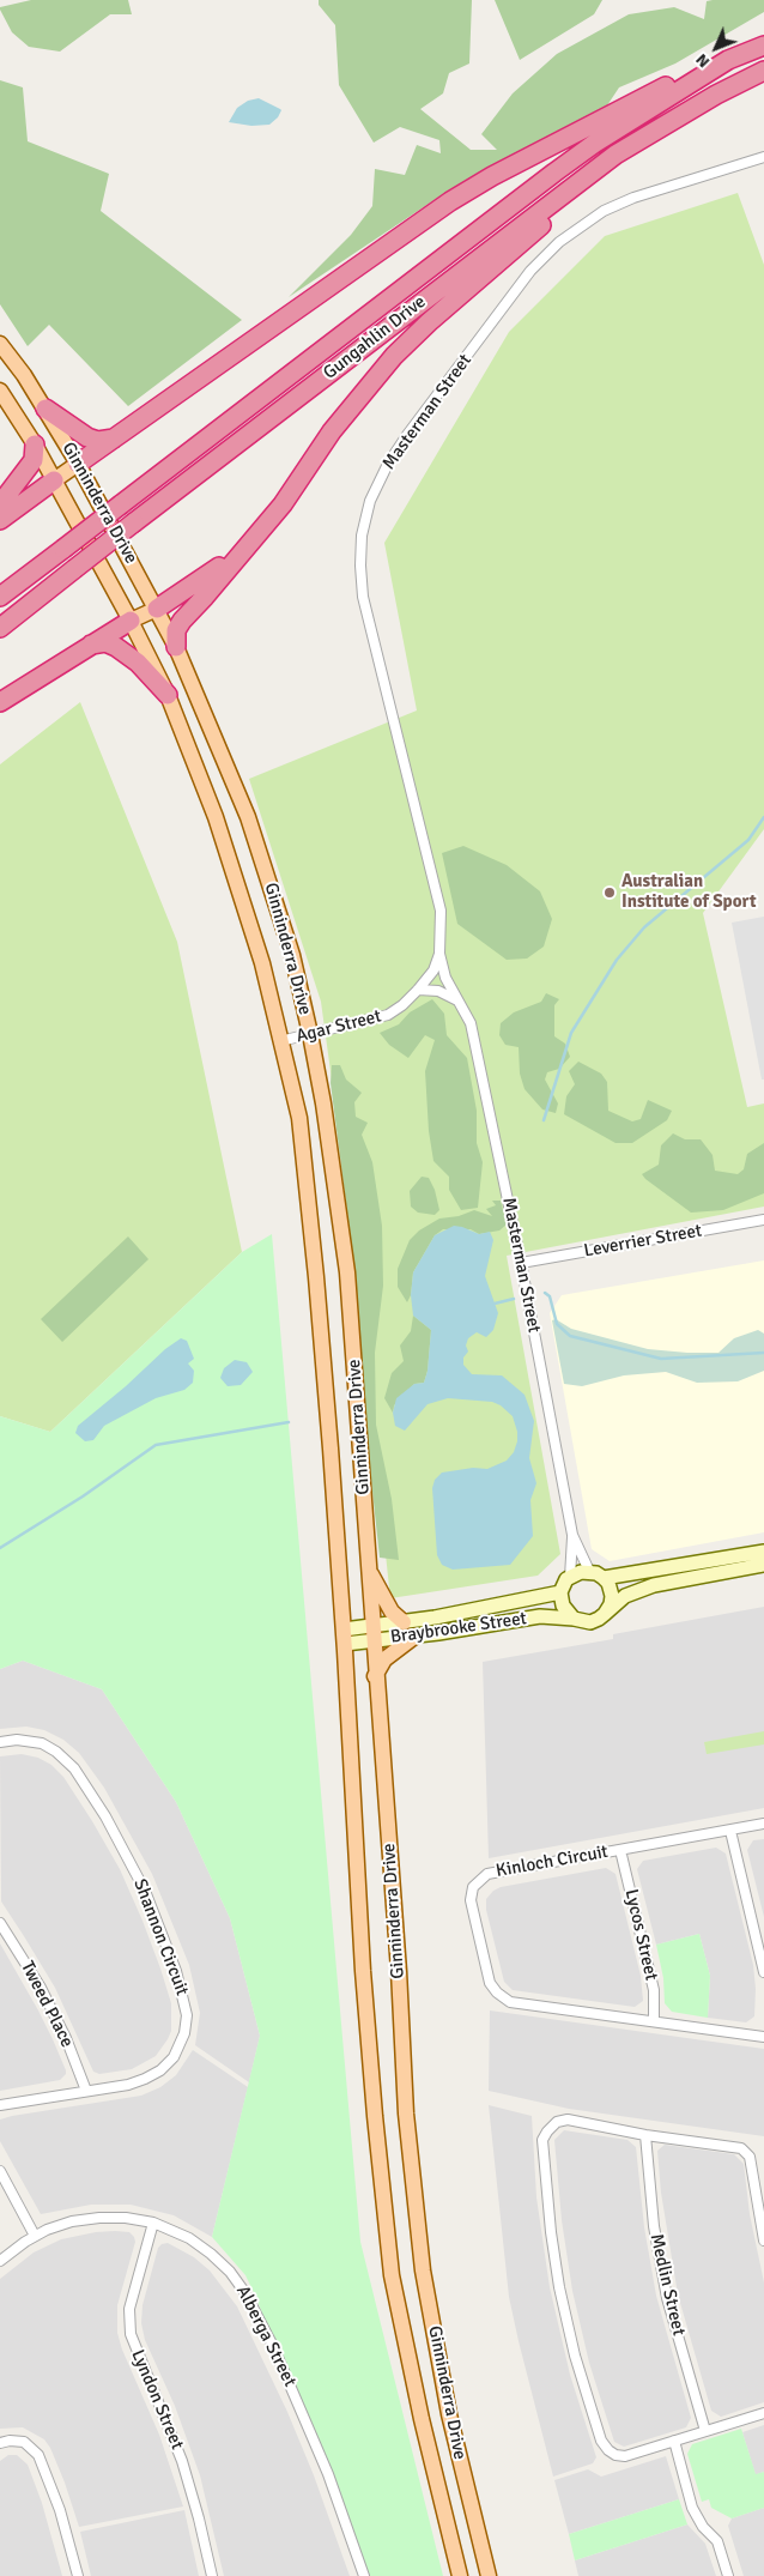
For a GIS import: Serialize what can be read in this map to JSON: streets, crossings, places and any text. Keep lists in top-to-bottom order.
{
  "streets": {
    "highway": ["Gungahlin Drive"],
    "main road": ["Ginninderra Drive"],
    "street": [
      "Masterman Street",
      "Agar Street",
      "Leverrier Street",
      "Braybrooke Street",
      "Kinloch Circuit",
      "Lycos Street",
      "Shannon Circuit",
      "Tweed Place",
      "Medlin Street",
      "Alberga Street",
      "Lyndon Street"
    ]
  },
  "crossings": [
    ["Masterman Street", "Agar Street"],
    ["Masterman Street", "Leverrier Street"],
    ["Masterman Street", "Braybrooke Street"],
    ["Ginninderra Drive", "Agar Street"],
    ["Ginninderra Drive", "Braybrooke Street"],
    ["Kinloch Circuit", "Lycos Street"],
    ["Shannon Circuit", "Tweed Place"],
    ["Alberga Street", "Lyndon Street"]
  ],
  "places": ["Australian Institute of Sport"],
  "north": "bottom left"
}
